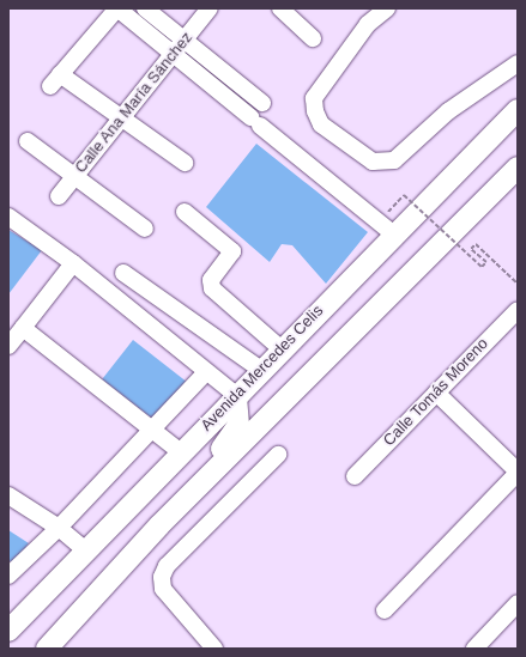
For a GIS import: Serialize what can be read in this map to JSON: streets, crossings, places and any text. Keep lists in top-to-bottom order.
{
  "streets": {
    "main road": ["Avenida Mercedes Celis"],
    "street": ["Calle Ana María Sánchez", "Calle Tomás Moreno"]
  }
}
